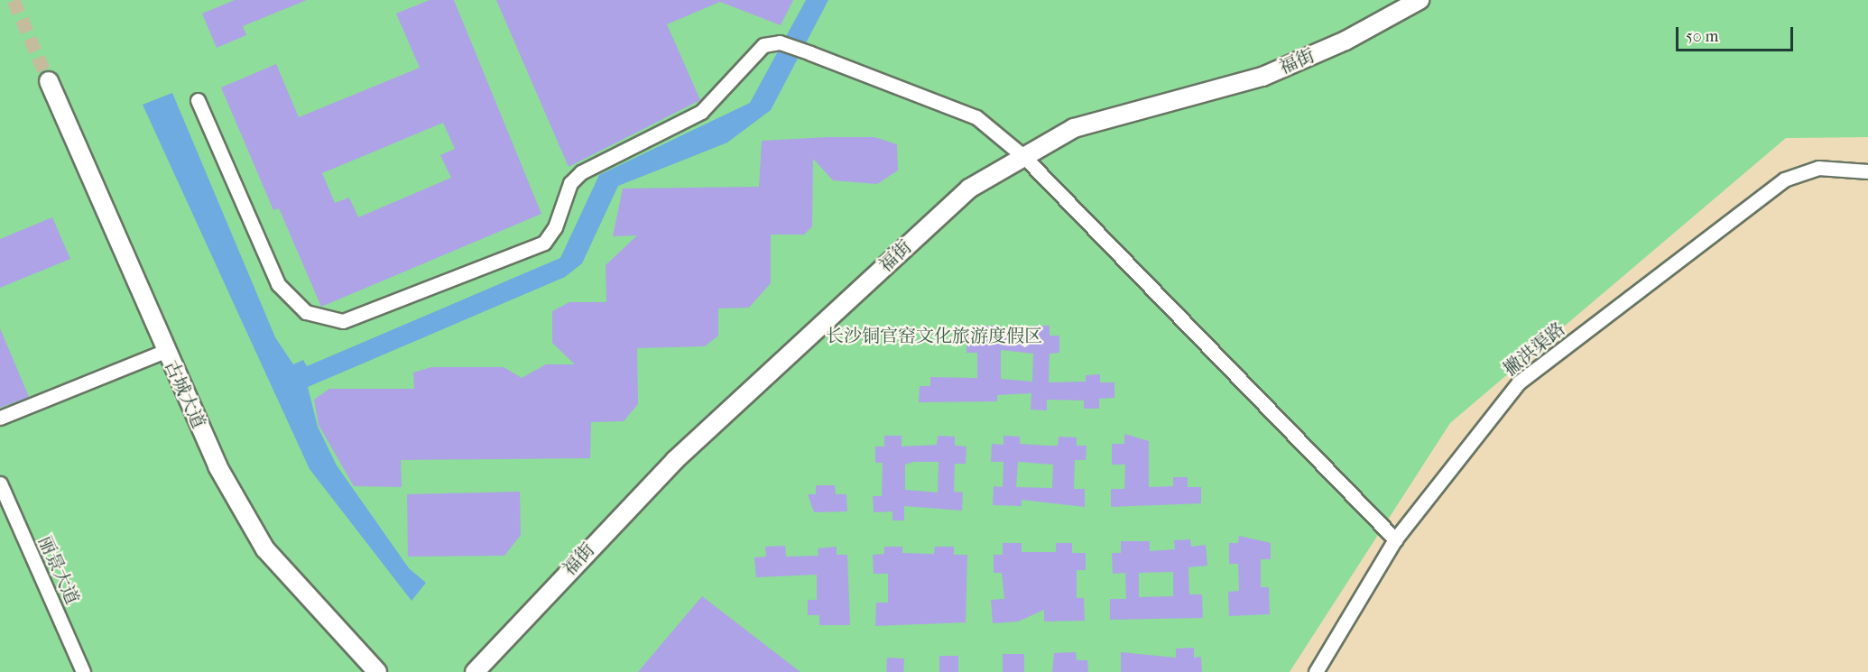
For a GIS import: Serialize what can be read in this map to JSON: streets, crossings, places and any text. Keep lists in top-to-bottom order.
{
  "streets": {
    "street": [
      "福街",
      "撇洪渠路",
      "古城大道",
      "丽景大道"
    ]
  },
  "parks": ["长沙铜官窑文化旅游度假区"],
  "scale_bar": "50 m"
}
